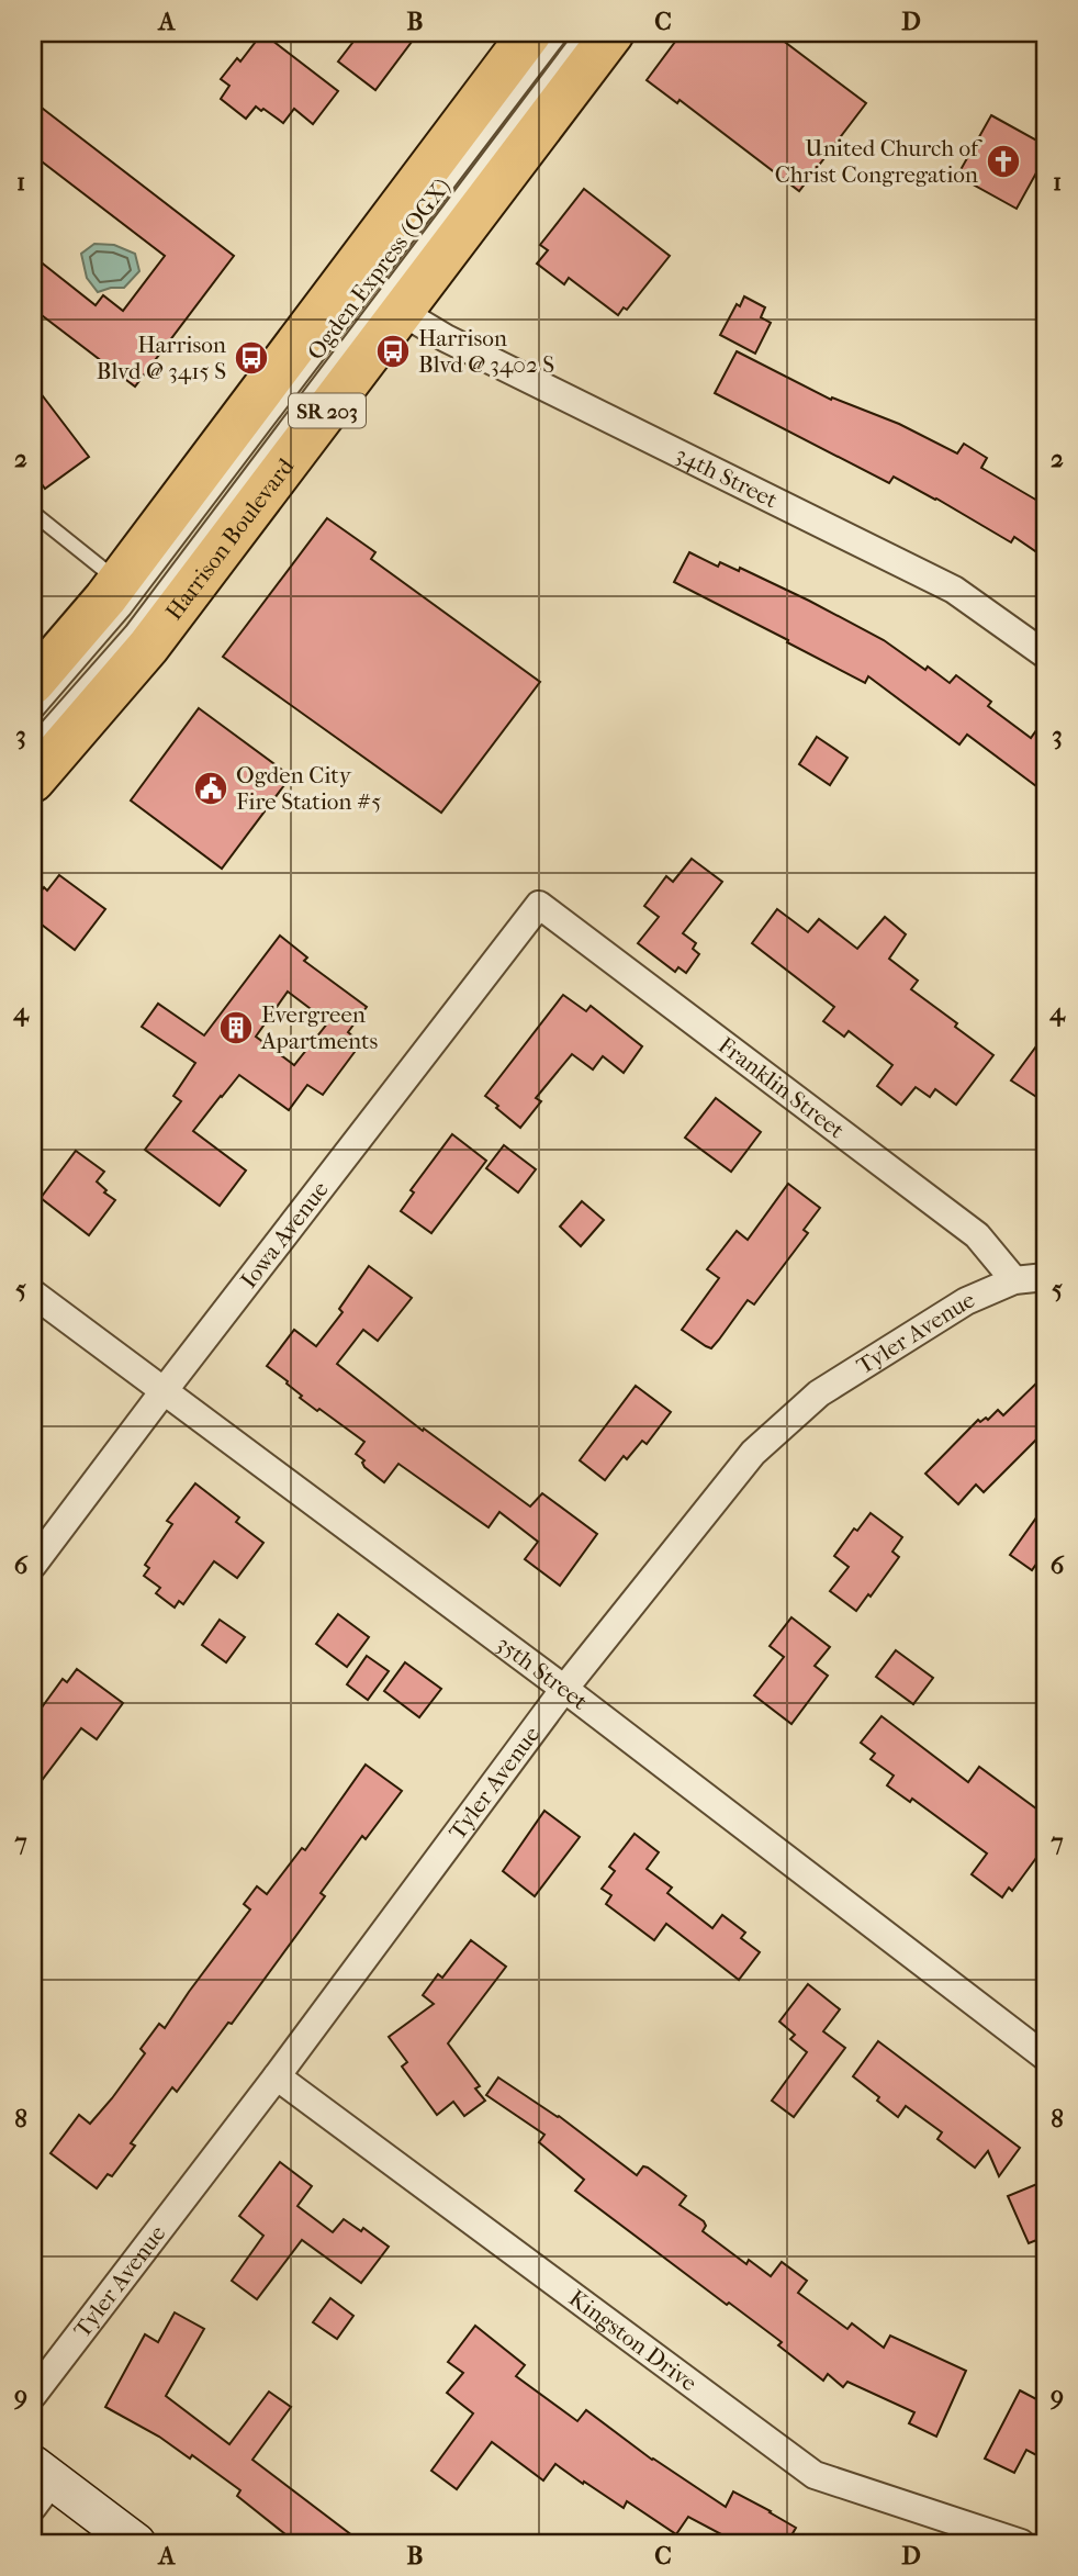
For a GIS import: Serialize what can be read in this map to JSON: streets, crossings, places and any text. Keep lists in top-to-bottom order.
{
  "streets": {
    "main road": ["SR 203", "Harrison Boulevard"],
    "street": [
      "34th Street",
      "Franklin Street",
      "Iowa Avenue",
      "Tyler Avenue",
      "35th Street",
      "Kingston Drive"
    ],
    "lane": ["Ogden Express (OGX)"]
  },
  "crossings": [
    ["34th Street", "Harrison Boulevard"],
    ["Franklin Street", "Iowa Avenue"],
    ["Franklin Street", "Tyler Avenue"],
    ["Iowa Avenue", "35th Street"],
    ["Tyler Avenue", "35th Street"],
    ["Tyler Avenue", "Kingston Drive"]
  ],
  "places": {
    "church": ["United Church of Christ Congregation"],
    "bus stop": ["Harrison Blvd @ 3402 S", "Harrison Blvd @ 3415 S"],
    "public building": ["Ogden City Fire Station #5"],
    "building": ["Evergreen Apartments"]
  },
  "grid": {
    "columns": [
      "A",
      "B",
      "C",
      "D"
    ],
    "rows": [
      "1",
      "2",
      "3",
      "4",
      "5",
      "6",
      "7",
      "8",
      "9"
    ]
  }
}
